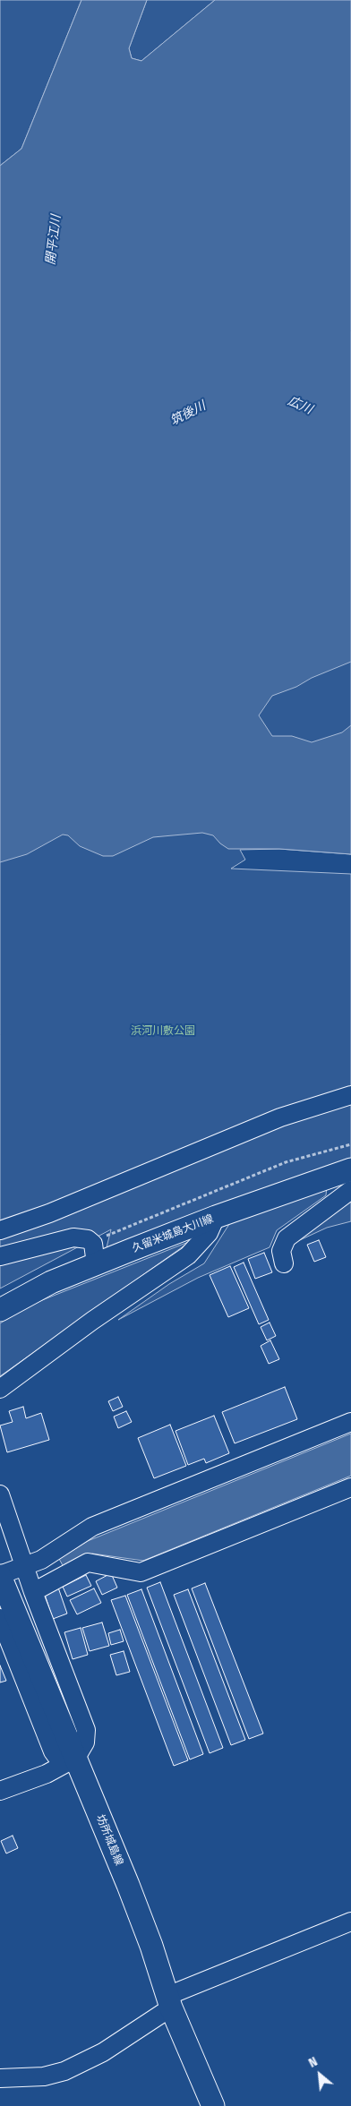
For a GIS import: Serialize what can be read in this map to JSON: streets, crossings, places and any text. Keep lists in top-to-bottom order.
{
  "streets": {
    "main road": ["久留米城島大川線", "坊所城島線"]
  },
  "water": ["開平江川", "広川", "筑後川"],
  "parks": ["浜河川敷公園"],
  "north": "top left"
}
